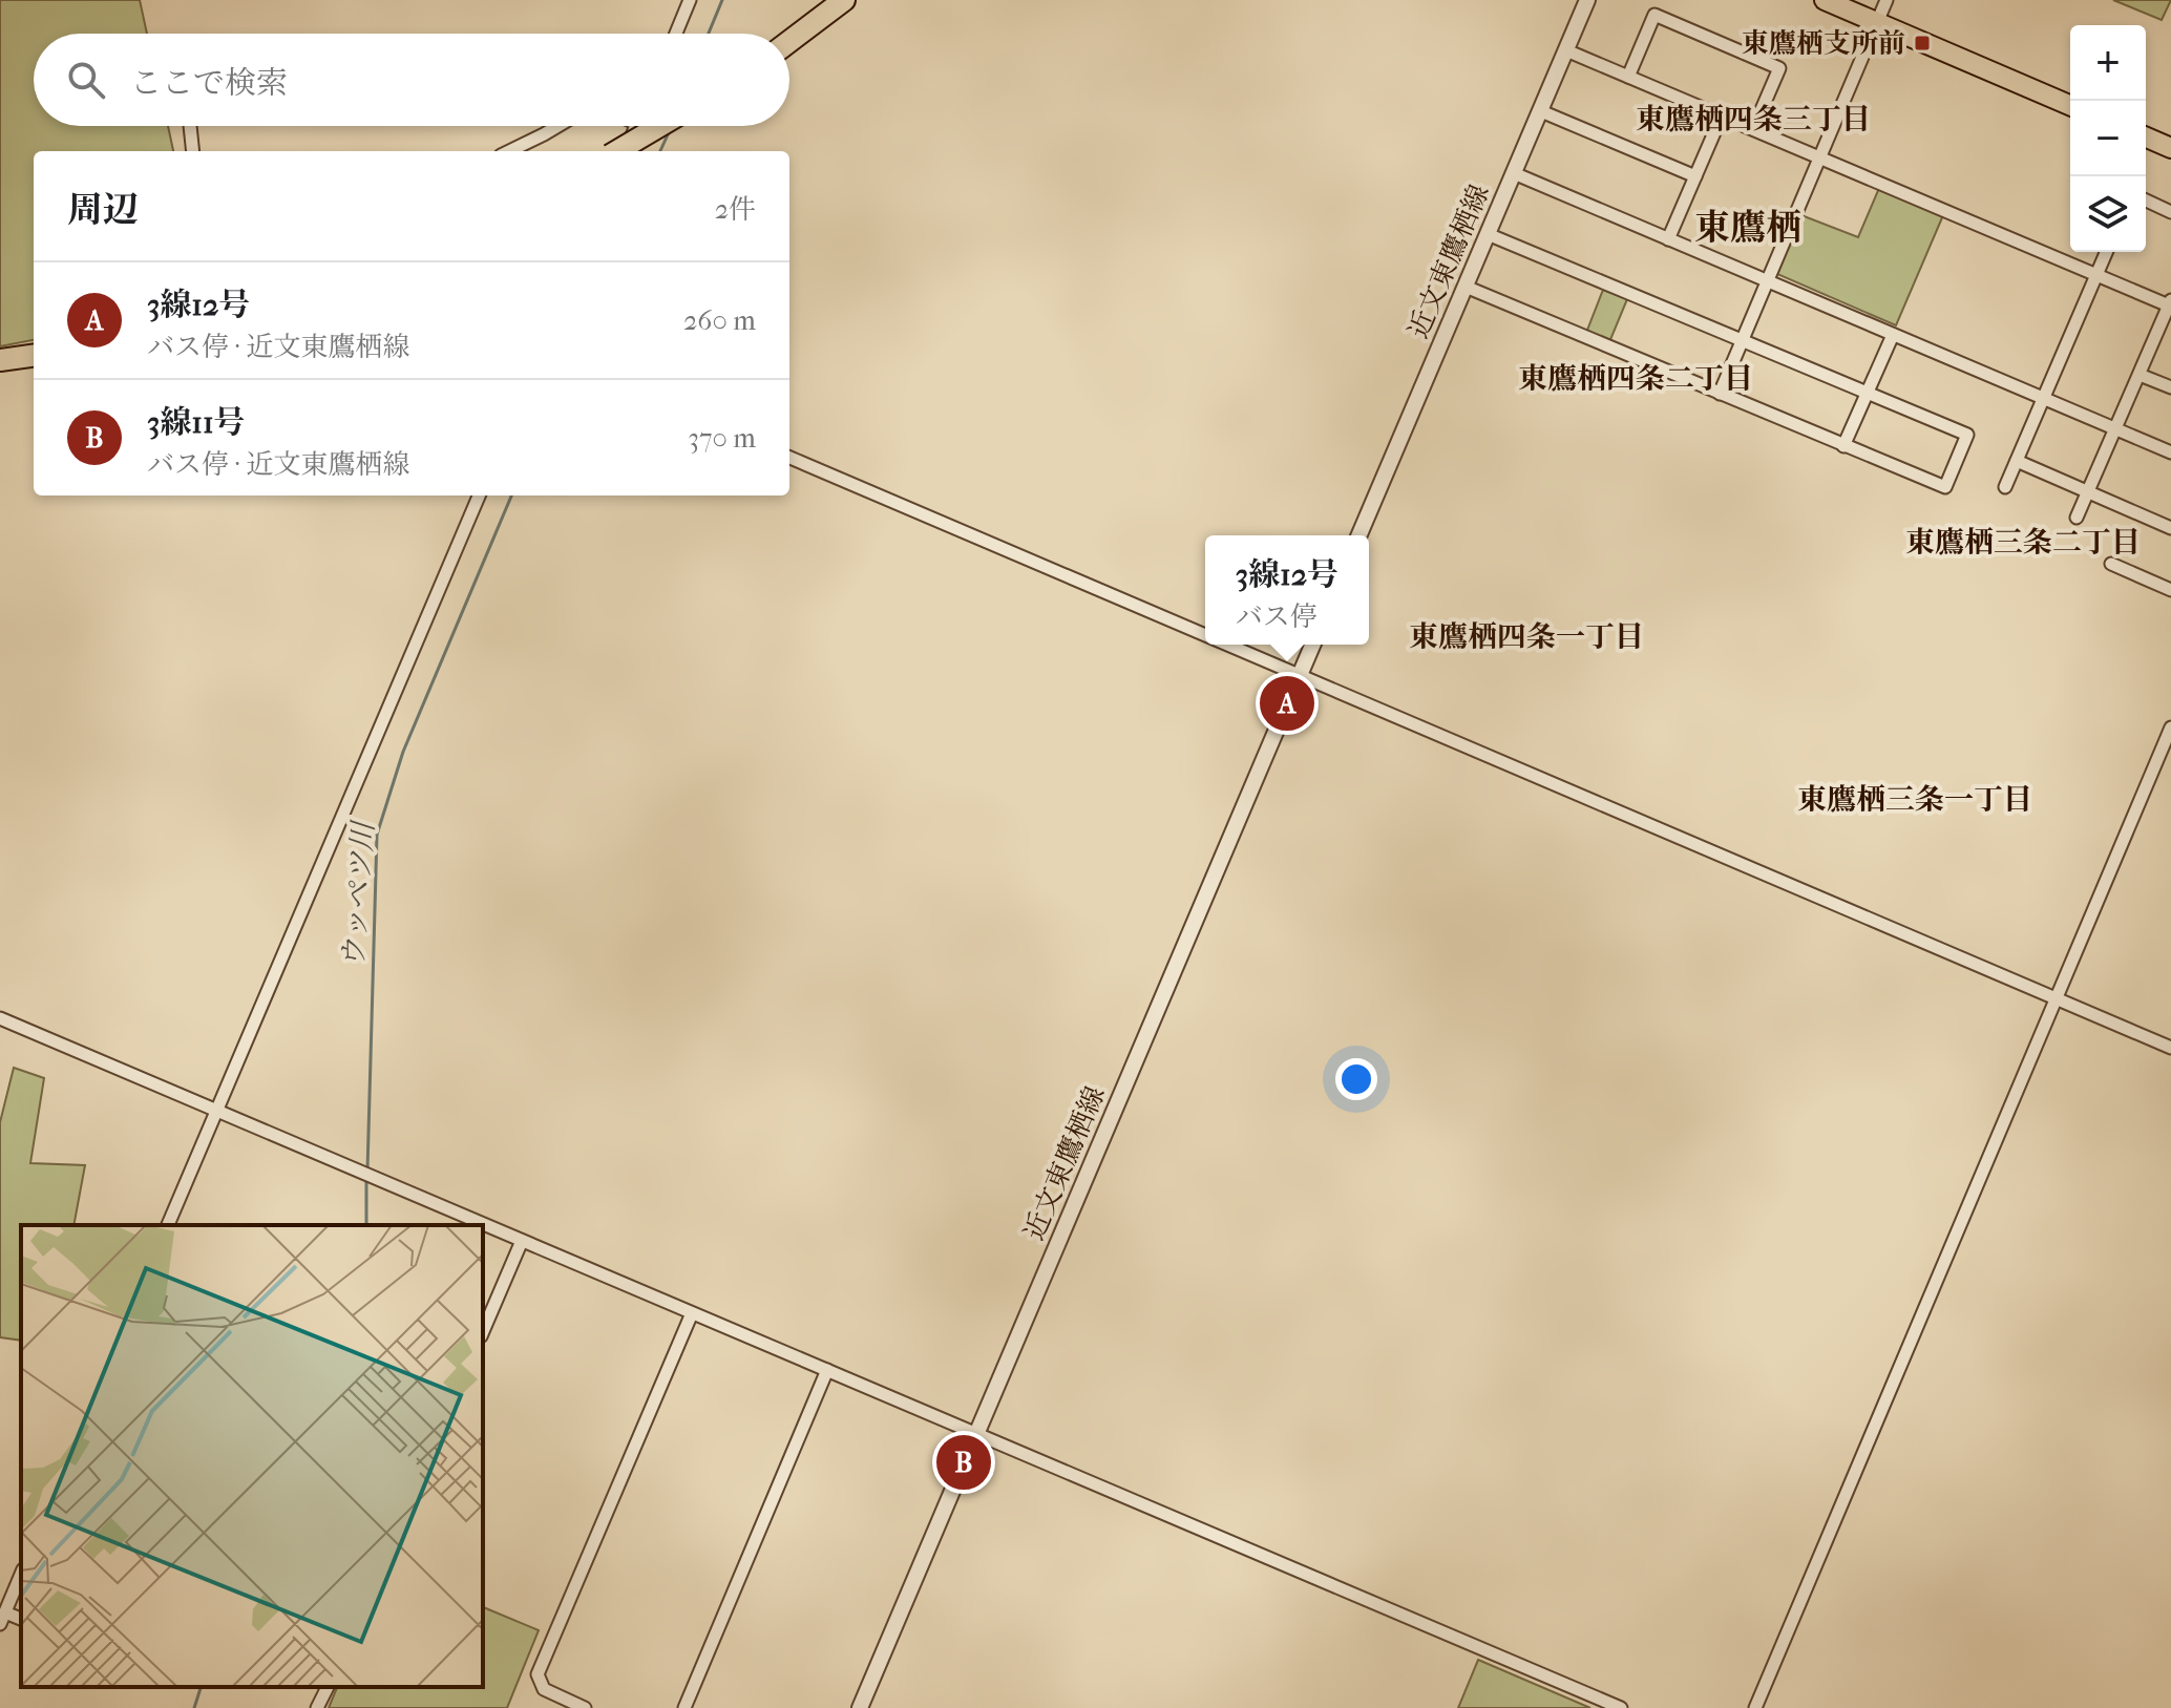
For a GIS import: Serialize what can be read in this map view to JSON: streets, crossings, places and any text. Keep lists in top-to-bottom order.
{
  "streets": {
    "street": ["近文東鷹栖線"]
  },
  "districts": [
    "東鷹栖四条三丁目",
    "東鷹栖",
    "東鷹栖四条二丁目",
    "東鷹栖三条二丁目",
    "東鷹栖四条一丁目",
    "東鷹栖三条一丁目"
  ],
  "water": ["ウッペツ川"],
  "places": {
    "transit": ["東鷹栖支所前"]
  },
  "page": {
    "map_buttons": ["+", "−"],
    "search": "ここで検索",
    "heading": ["周辺", "2件"],
    "list": [
      {
        "mark": "A",
        "name": "3線12号",
        "note": "バス停 · 近文東鷹栖線",
        "value": "260 m"
      },
      {
        "mark": "B",
        "name": "3線11号",
        "note": "バス停 · 近文東鷹栖線",
        "value": "370 m"
      }
    ],
    "popup": ["3線12号", "バス停"],
    "pins": ["A", "B"]
  }
}
